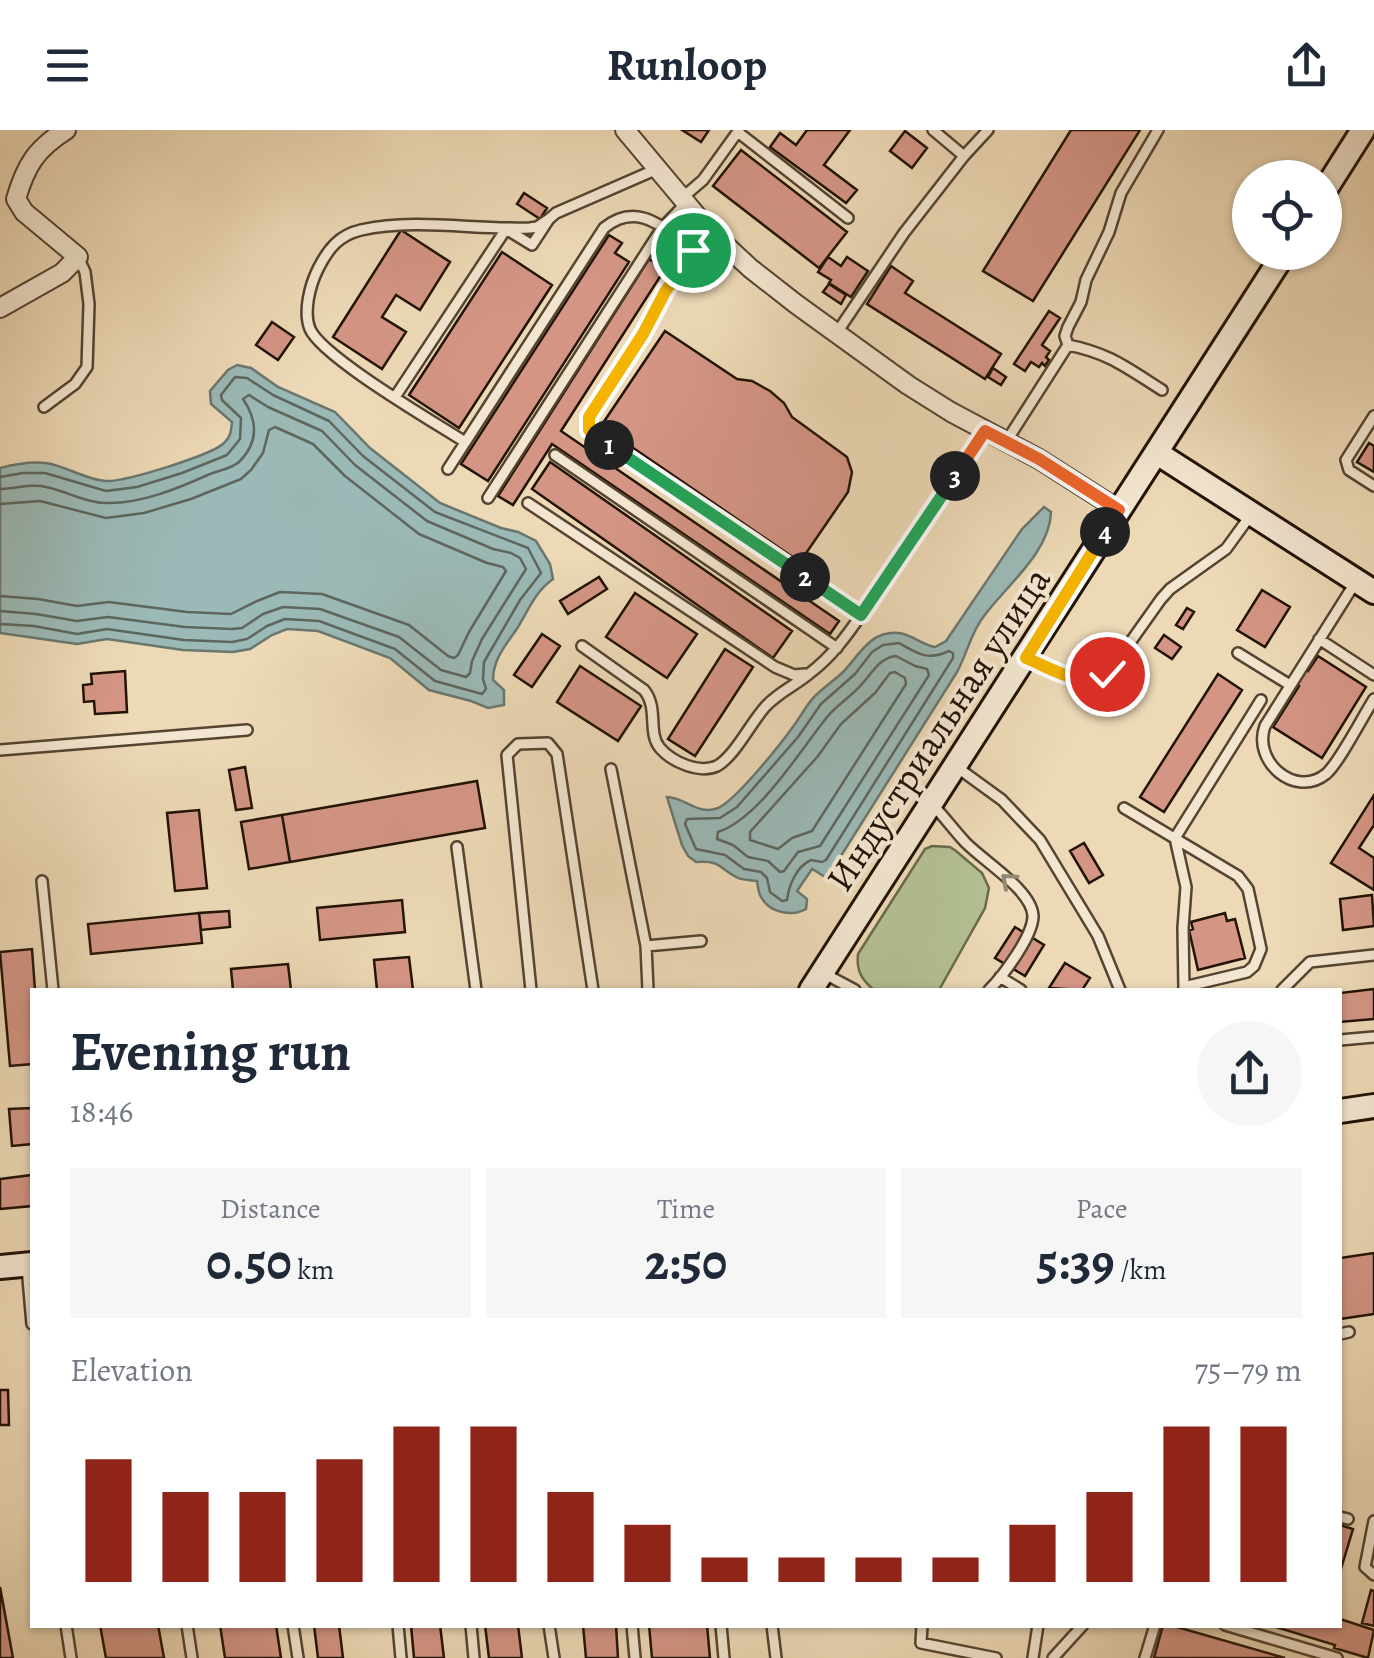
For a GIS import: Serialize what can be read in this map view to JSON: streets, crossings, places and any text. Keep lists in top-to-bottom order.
{
  "streets": {
    "main road": ["Индустриальная улица"]
  },
  "page": {
    "header": "Runloop",
    "pins": [
      "1",
      "3",
      "4",
      "2"
    ],
    "heading": ["Evening run", "18:46"],
    "stats": [
      ["Distance", "0.50 km"],
      ["Time", "2:50"],
      ["Pace", "5:39 /km"]
    ],
    "chart": ["Elevation", "75–79 m"]
  }
}
